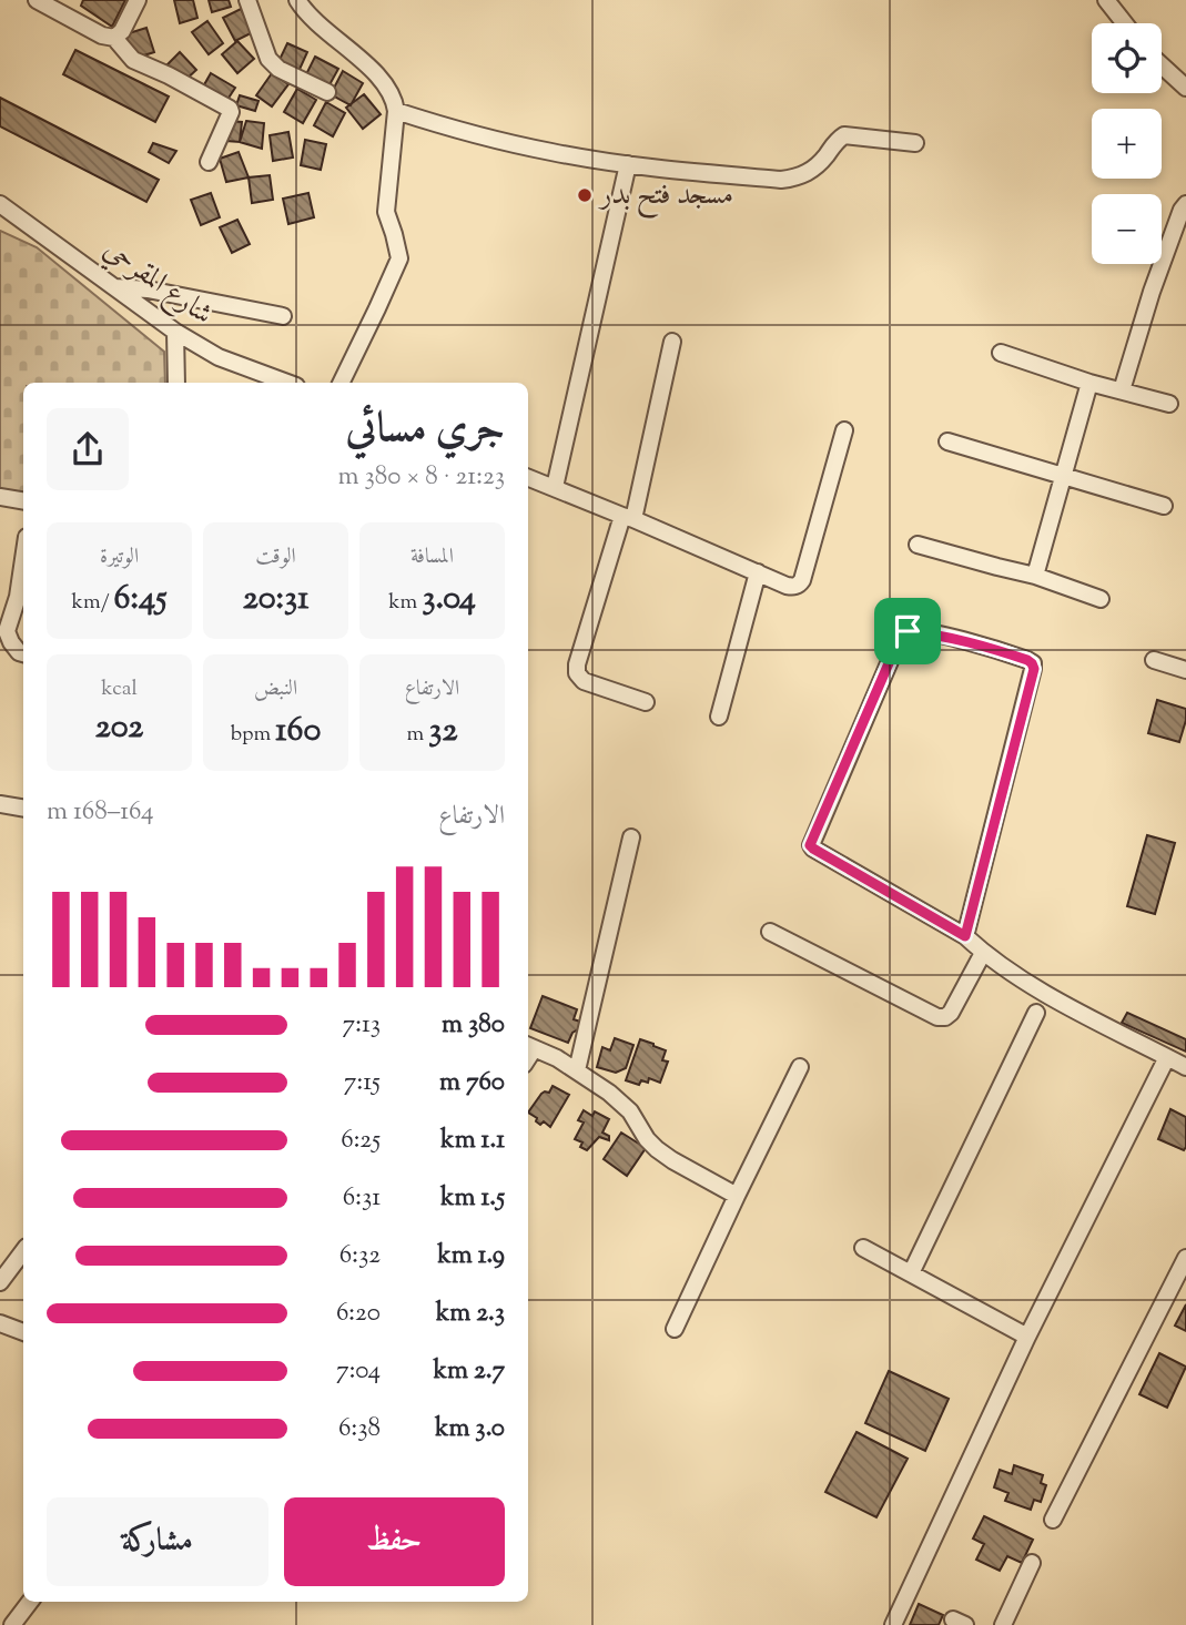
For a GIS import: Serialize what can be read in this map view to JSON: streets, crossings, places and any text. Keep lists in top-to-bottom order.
{
  "streets": {
    "street": ["شارع المقرحي"]
  },
  "places": ["مسجد فتح بدر"],
  "page": {
    "map_buttons": ["+", "−"],
    "heading": ["جري مسائي", "21:23 · 8 × 380 m"],
    "stats": [
      ["المسافة", "3.04 km"],
      ["الوقت", "20:31"],
      ["الوتيرة", "6:45 /km"],
      ["الارتفاع", "32 m"],
      ["النبض", "160 bpm"],
      ["kcal", "202"]
    ],
    "chart": ["الارتفاع", "164–168 m"],
    "list": [
      {
        "name": "380 m",
        "note": "7:13"
      },
      {
        "name": "760 m",
        "note": "7:15"
      },
      {
        "name": "1.1 km",
        "note": "6:25"
      },
      {
        "name": "1.5 km",
        "note": "6:31"
      },
      {
        "name": "1.9 km",
        "note": "6:32"
      },
      {
        "name": "2.3 km",
        "note": "6:20"
      },
      {
        "name": "2.7 km",
        "note": "7:04"
      },
      {
        "name": "3.0 km",
        "note": "6:38"
      }
    ],
    "buttons": ["حفظ", "مشاركة"]
  }
}
